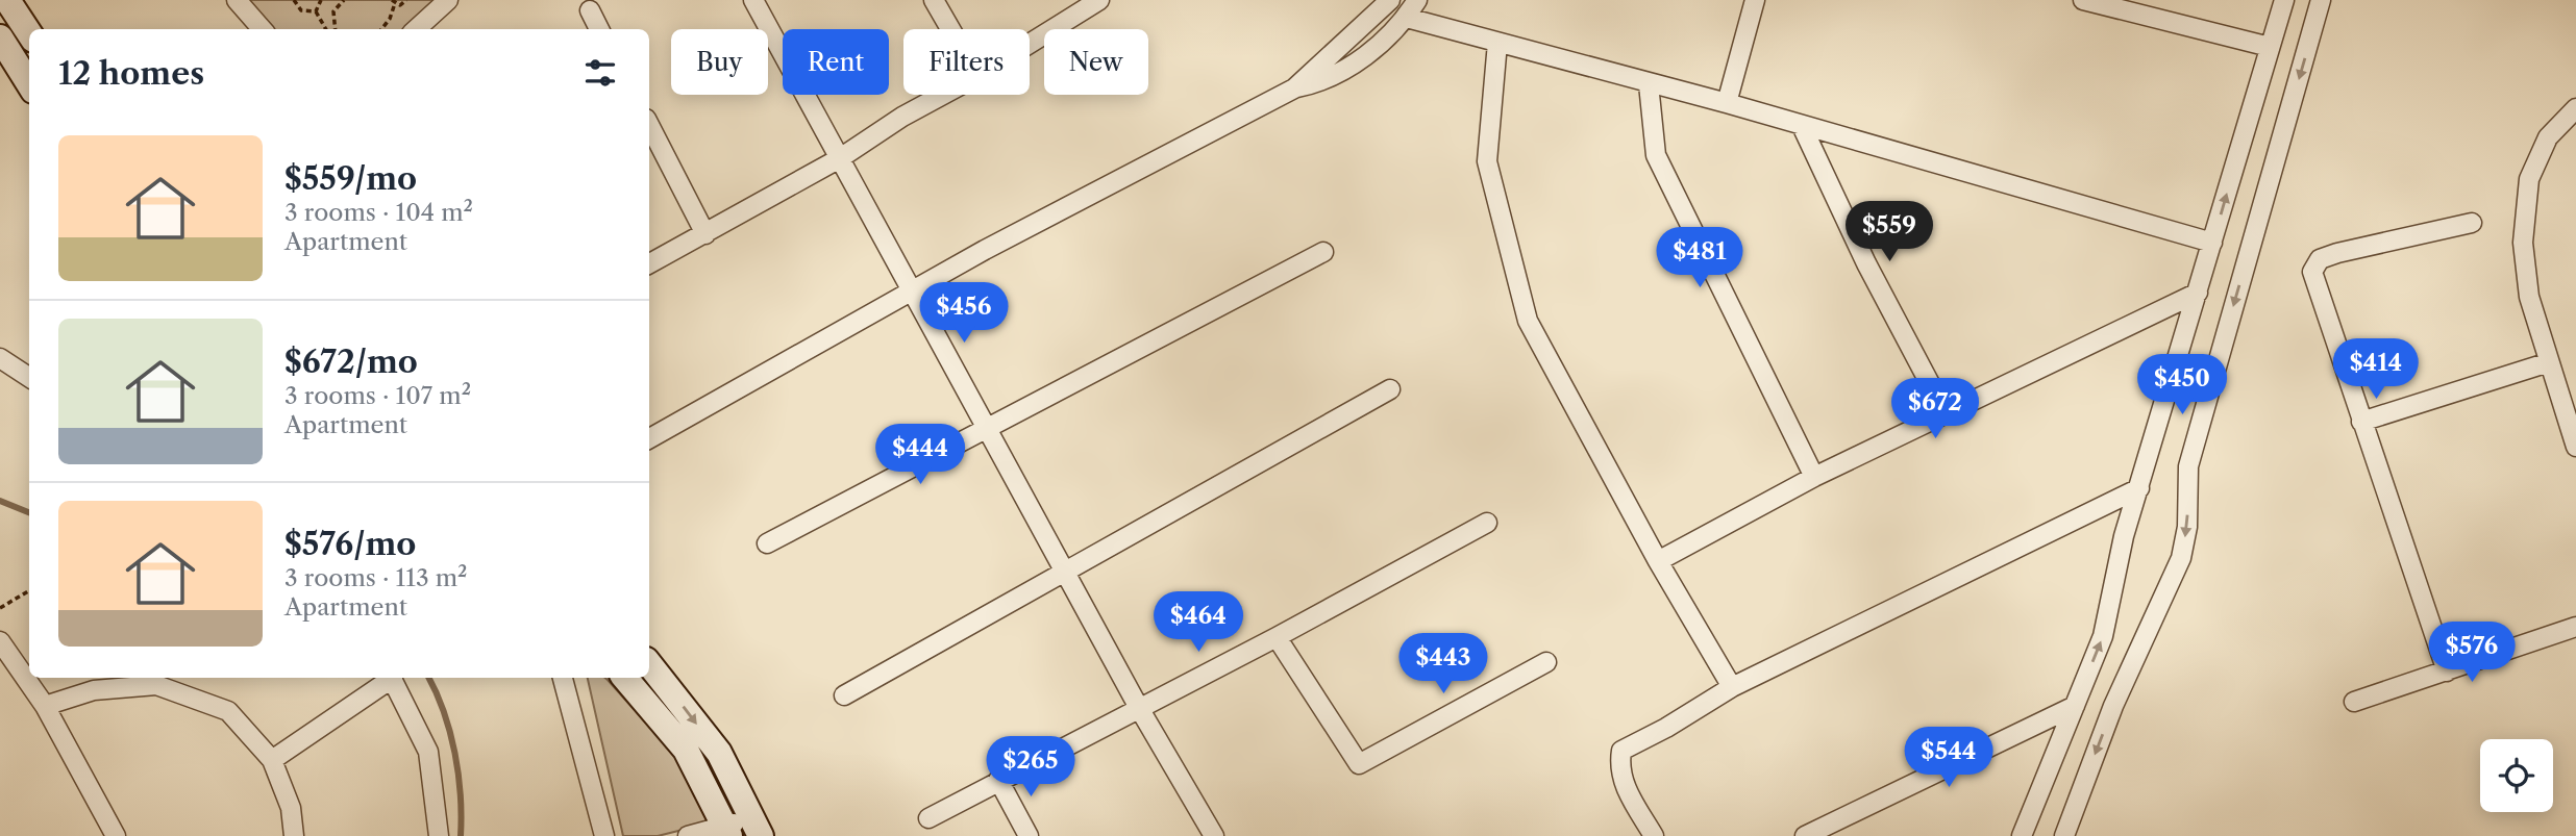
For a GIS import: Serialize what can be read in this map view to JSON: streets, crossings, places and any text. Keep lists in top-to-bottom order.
{
  "page": {
    "chip": [
      "Buy",
      "Rent",
      "Filters",
      "New"
    ],
    "heading": "12 homes",
    "list": [
      {
        "name": "$559/mo",
        "note": "3 rooms · 104 m² · Apartment"
      },
      {
        "name": "$672/mo",
        "note": "3 rooms · 107 m² · Apartment"
      },
      {
        "name": "$576/mo",
        "note": "3 rooms · 113 m² · Apartment"
      }
    ],
    "price": [
      "$559",
      "$481",
      "$456",
      "$414",
      "$450",
      "$672",
      "$444",
      "$464",
      "$576",
      "$443",
      "$544",
      "$265"
    ]
  }
}
